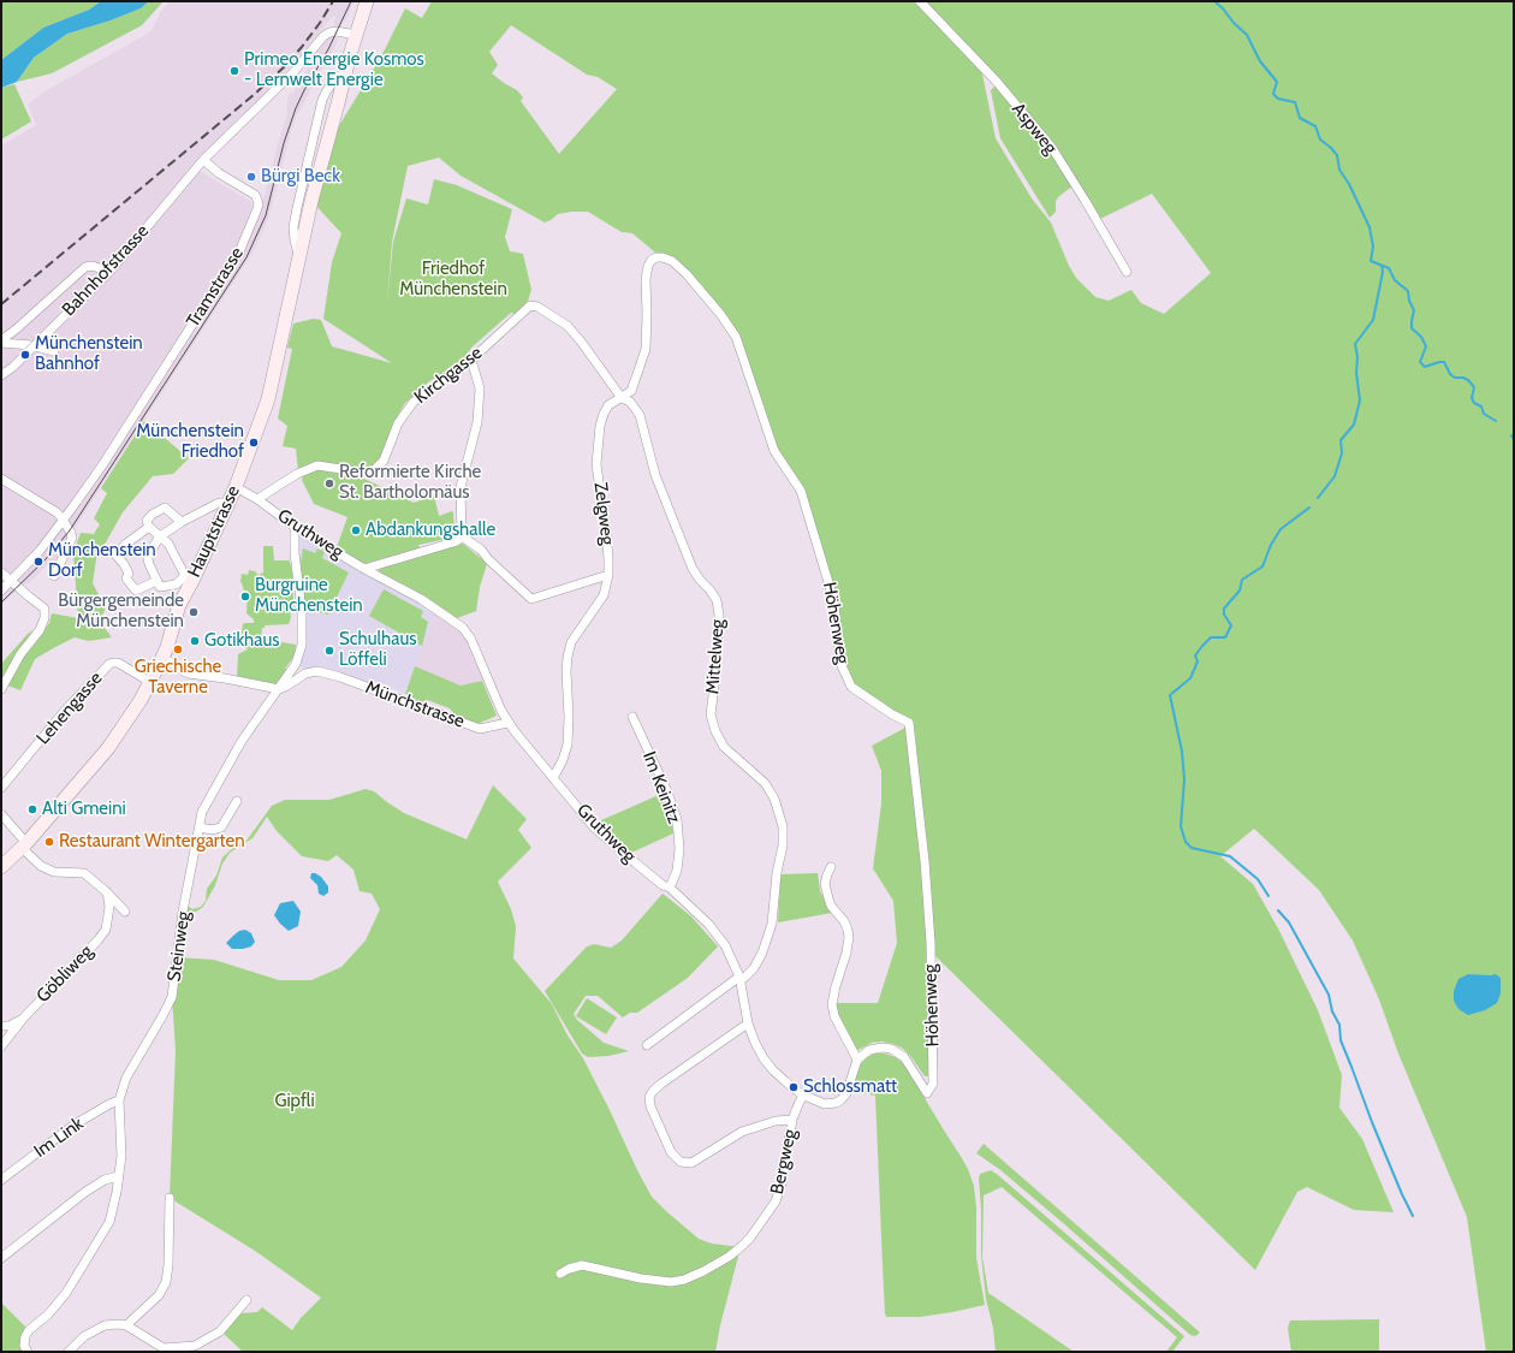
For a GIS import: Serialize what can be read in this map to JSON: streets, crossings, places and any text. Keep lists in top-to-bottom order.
{
  "streets": {
    "main road": ["Hauptstrasse"],
    "street": [
      "Aspweg",
      "Bahnhofstrasse",
      "Tramstrasse",
      "Kirchgasse",
      "Zelgweg",
      "Gruthweg",
      "Höhenweg",
      "Mittelweg",
      "Münchstrasse",
      "Lehengasse",
      "Im Keinitz",
      "Steinweg",
      "Göbliweg",
      "Im Link",
      "Bergweg"
    ]
  },
  "crossings": [
    ["Bahnhofstrasse", "Tramstrasse"],
    ["Kirchgasse", "Gruthweg"],
    ["Kirchgasse", "Mittelweg"],
    ["Zelgweg", "Gruthweg"],
    ["Zelgweg", "Höhenweg"],
    ["Zelgweg", "Mittelweg"],
    ["Hauptstrasse", "Gruthweg"],
    ["Hauptstrasse", "Lehengasse"],
    ["Gruthweg", "Höhenweg"],
    ["Gruthweg", "Mittelweg"],
    ["Gruthweg", "Münchstrasse"],
    ["Gruthweg", "Im Keinitz"],
    ["Gruthweg", "Steinweg"],
    ["Gruthweg", "Bergweg"],
    ["Münchstrasse", "Steinweg"],
    ["Steinweg", "Im Link"]
  ],
  "parks": ["Friedhof Münchenstein", "Gipfli"],
  "places": [
    "Primeo Energie Kosmos - Lernwelt Energie",
    "Bürgi Beck",
    "Münchenstein Bahnhof",
    "Münchenstein Friedhof",
    "Reformierte Kirche St. Bartholomäus",
    "Abdankungshalle",
    "Münchenstein Dorf",
    "Burgruine Münchenstein",
    "Bürgergemeinde Münchenstein",
    "Gotikhaus",
    "Griechische Taverne",
    "Schulhaus Löffeli",
    "Alti Gmeini",
    "Restaurant Wintergarten",
    "Schlossmatt"
  ]
}
